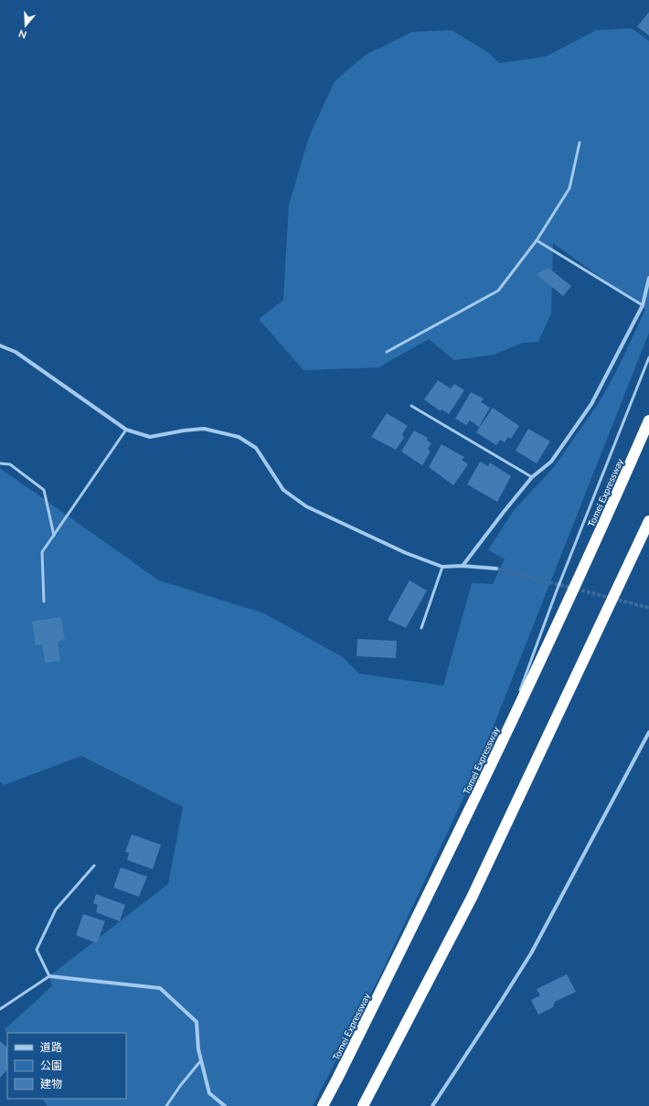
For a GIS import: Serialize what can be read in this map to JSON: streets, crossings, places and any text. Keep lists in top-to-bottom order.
{
  "streets": {
    "highway": ["Tomei Expressway"]
  },
  "legend": ["道路", "公園", "建物"],
  "north": "bottom"
}
